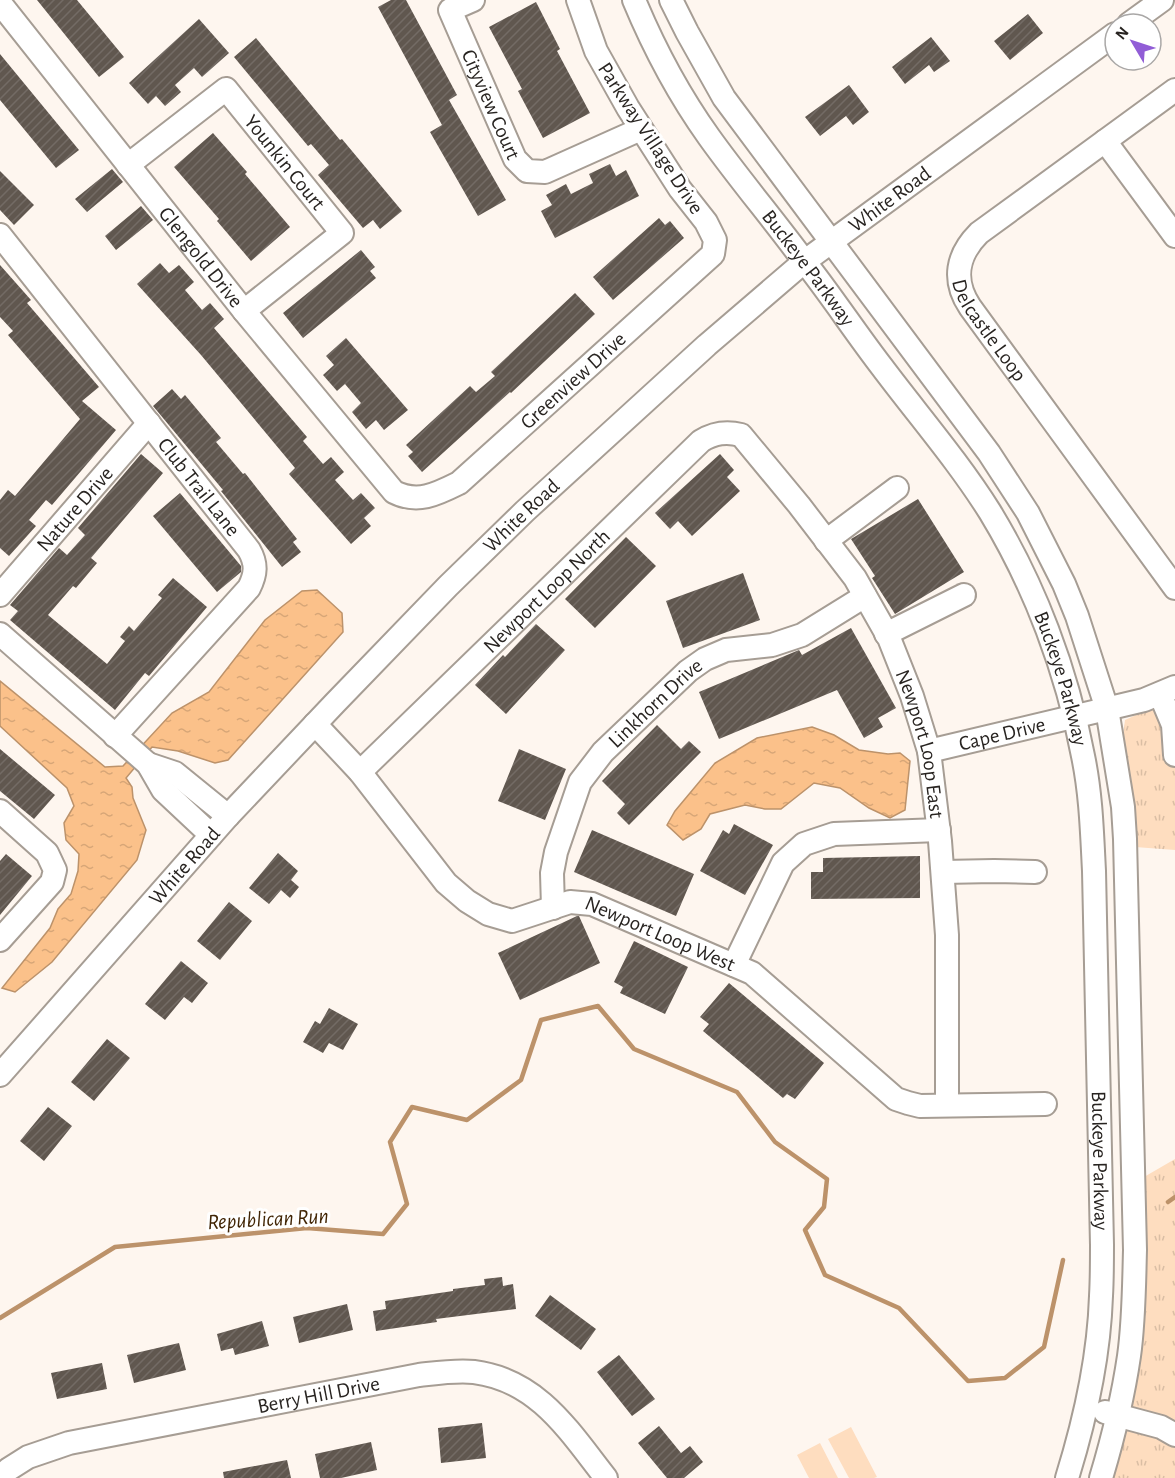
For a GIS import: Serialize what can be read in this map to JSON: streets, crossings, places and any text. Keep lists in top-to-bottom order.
{
  "streets": {
    "street": [
      "Cityview Court",
      "Parkway Village Drive",
      "Younkin Court",
      "White Road",
      "Glengold Drive",
      "Buckeye Parkway",
      "Delcastle Loop",
      "Greenview Drive",
      "Club Trail Lane",
      "Nature Drive",
      "Newport Loop North",
      "Linkhorn Drive",
      "Cape Drive",
      "Newport Loop East",
      "Newport Loop West",
      "Berry Hill Drive"
    ]
  },
  "crossings": [
    ["Cityview Court", "Parkway Village Drive"],
    ["Parkway Village Drive", "Greenview Drive"],
    ["Younkin Court", "Glengold Drive"],
    ["White Road", "Buckeye Parkway"],
    ["White Road", "Newport Loop West"],
    ["Glengold Drive", "Greenview Drive"],
    ["Buckeye Parkway", "Cape Drive"],
    ["Club Trail Lane", "Nature Drive"],
    ["Newport Loop North", "Newport Loop East"],
    ["Newport Loop North", "Newport Loop West"],
    ["Linkhorn Drive", "Newport Loop East"],
    ["Linkhorn Drive", "Newport Loop West"],
    ["Cape Drive", "Newport Loop East"],
    ["Newport Loop East", "Newport Loop West"]
  ],
  "water": ["Republican Run"],
  "north": "top left"
}
